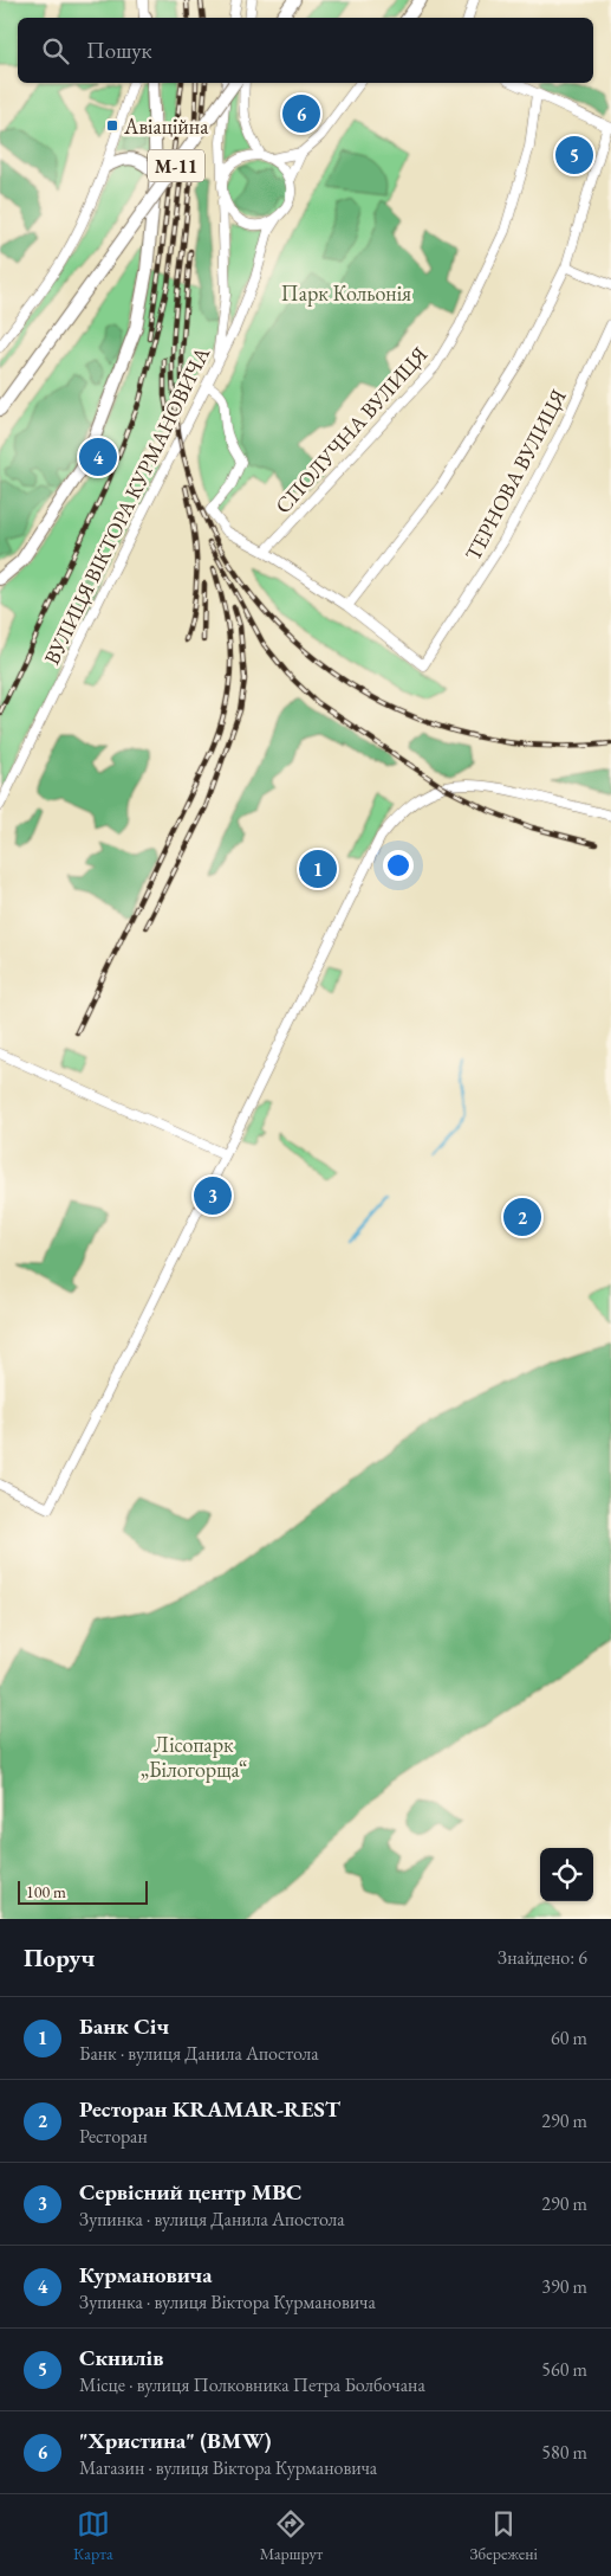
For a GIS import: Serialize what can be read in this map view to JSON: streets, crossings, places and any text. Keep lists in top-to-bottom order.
{
  "streets": {
    "main road": ["М-11"],
    "street": ["СПОЛУЧНА ВУЛИЦЯ", "ТЕРНОВА ВУЛИЦЯ", "ВУЛИЦЯ ВІКТОРА КУРМАНОВИЧА"]
  },
  "parks": ["Парк Кольонія", "Лісопарк „Білогорща“"],
  "places": {
    "transit": ["Авіаційна"]
  },
  "scale_bar": "100 m",
  "page": {
    "search": "Пошук",
    "pins": [
      "6",
      "5",
      "4",
      "1",
      "3",
      "2"
    ],
    "scale": "100 m",
    "heading": ["Поруч", "Знайдено: 6"],
    "list": [
      {
        "mark": "1",
        "name": "Банк Січ",
        "note": "Банк · вулиця Данила Апостола",
        "value": "60 m"
      },
      {
        "mark": "2",
        "name": "Ресторан KRAMAR-REST",
        "note": "Ресторан",
        "value": "290 m"
      },
      {
        "mark": "3",
        "name": "Сервісний центр МВС",
        "note": "Зупинка · вулиця Данила Апостола",
        "value": "290 m"
      },
      {
        "mark": "4",
        "name": "Курмановича",
        "note": "Зупинка · вулиця Віктора Курмановича",
        "value": "390 m"
      },
      {
        "mark": "5",
        "name": "Скнилів",
        "note": "Місце · вулиця Полковника Петра Болбочана",
        "value": "560 m"
      },
      {
        "mark": "6",
        "name": "\"Христина\" (BMW)",
        "note": "Магазин · вулиця Віктора Курмановича",
        "value": "580 m"
      }
    ],
    "nav": ["Карта", "Маршрут", "Збережені"]
  }
}
